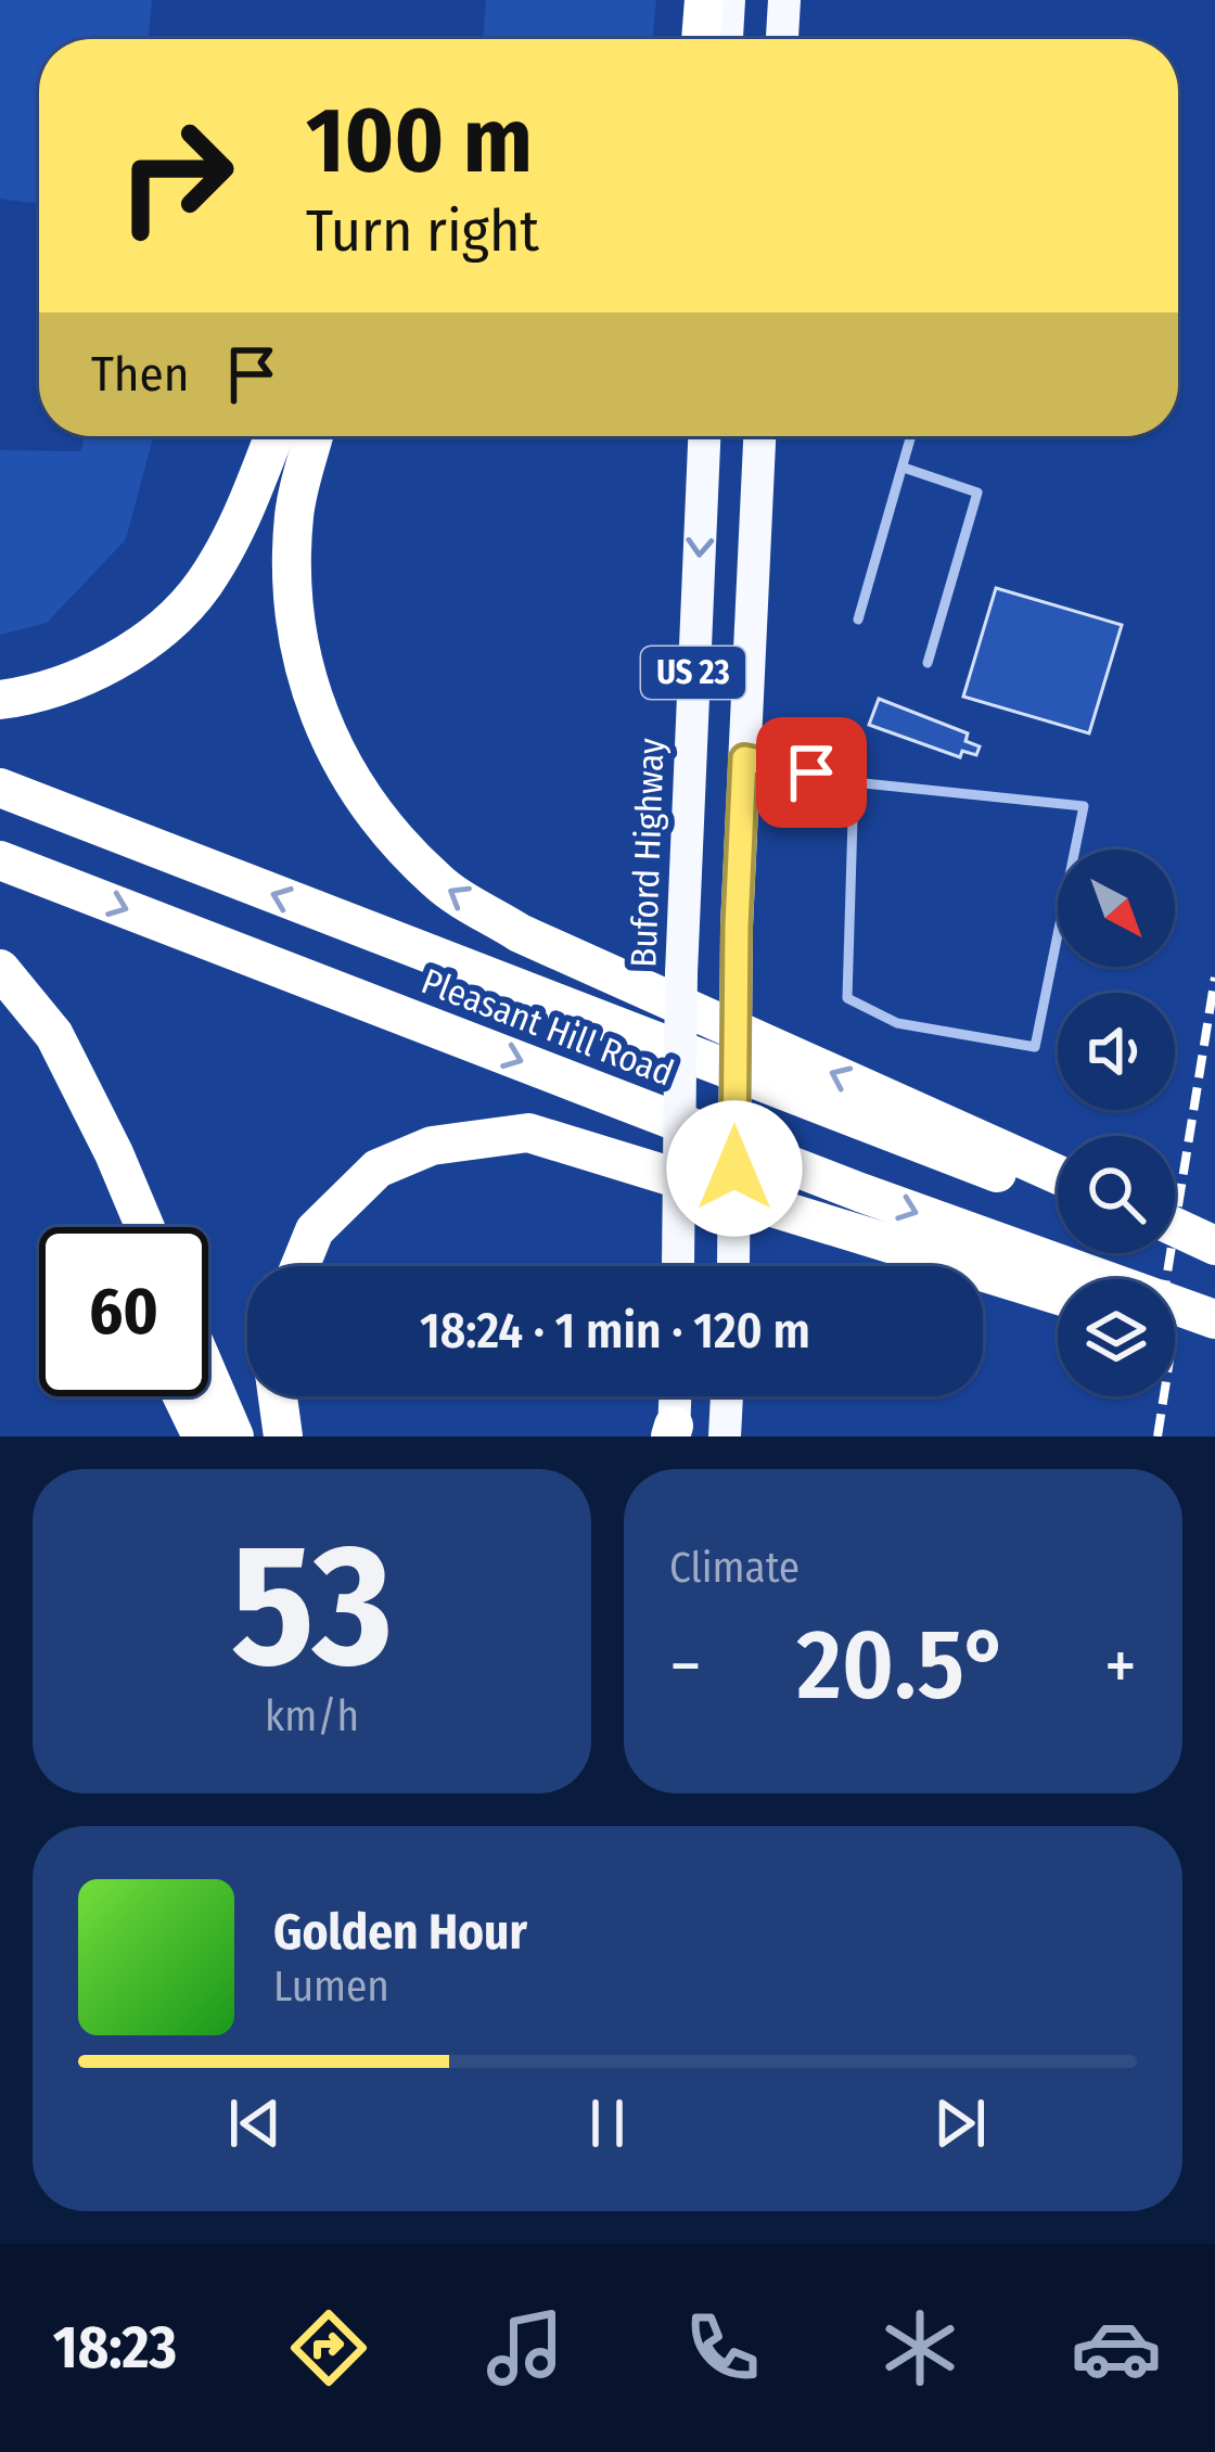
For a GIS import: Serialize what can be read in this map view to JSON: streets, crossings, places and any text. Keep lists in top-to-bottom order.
{
  "streets": {
    "highway": ["Pleasant Hill Road"],
    "main road": ["US 23", "Buford Highway"]
  },
  "north": "bottom right",
  "page": {
    "turn": ["100 m", "Turn right"],
    "then": "Then",
    "limit": "60",
    "trip": "18:24 · 1 min · 120 m",
    "tile": [
      ["53", "km/h"],
      "Climate"
    ],
    "heat": ["−", "20.5°", "+"],
    "song": ["Golden Hour", "Lumen"],
    "tabs": "18:23"
  }
}
